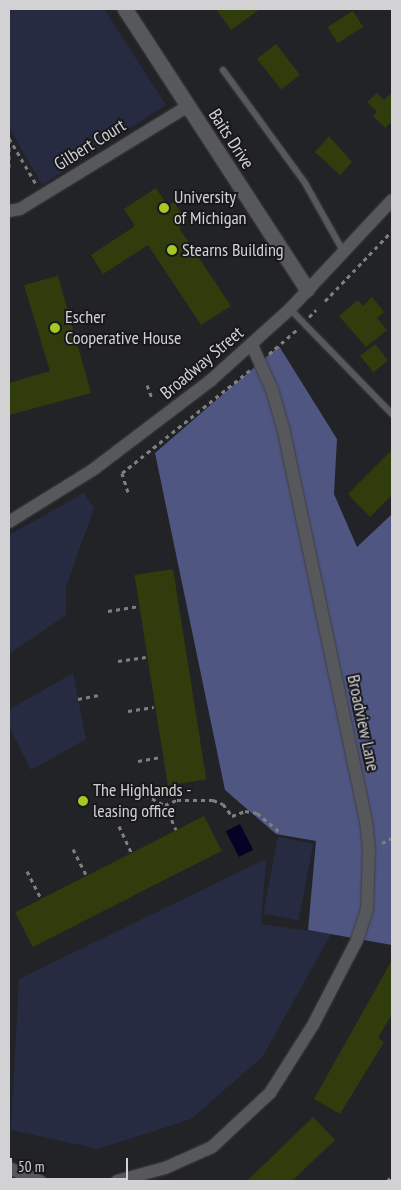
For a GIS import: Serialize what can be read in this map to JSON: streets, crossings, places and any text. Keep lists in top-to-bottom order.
{
  "streets": {
    "street": [
      "Baits Drive",
      "Gilbert Court",
      "Broadway Street",
      "Broadview Lane"
    ]
  },
  "crossings": [
    ["Baits Drive", "Gilbert Court"],
    ["Baits Drive", "Broadway Street"],
    ["Broadway Street", "Broadview Lane"]
  ],
  "places": [
    "University of Michigan",
    "Stearns Building",
    "Escher Cooperative House",
    "The Highlands - leasing office"
  ],
  "scale_bar": "50 m"
}
